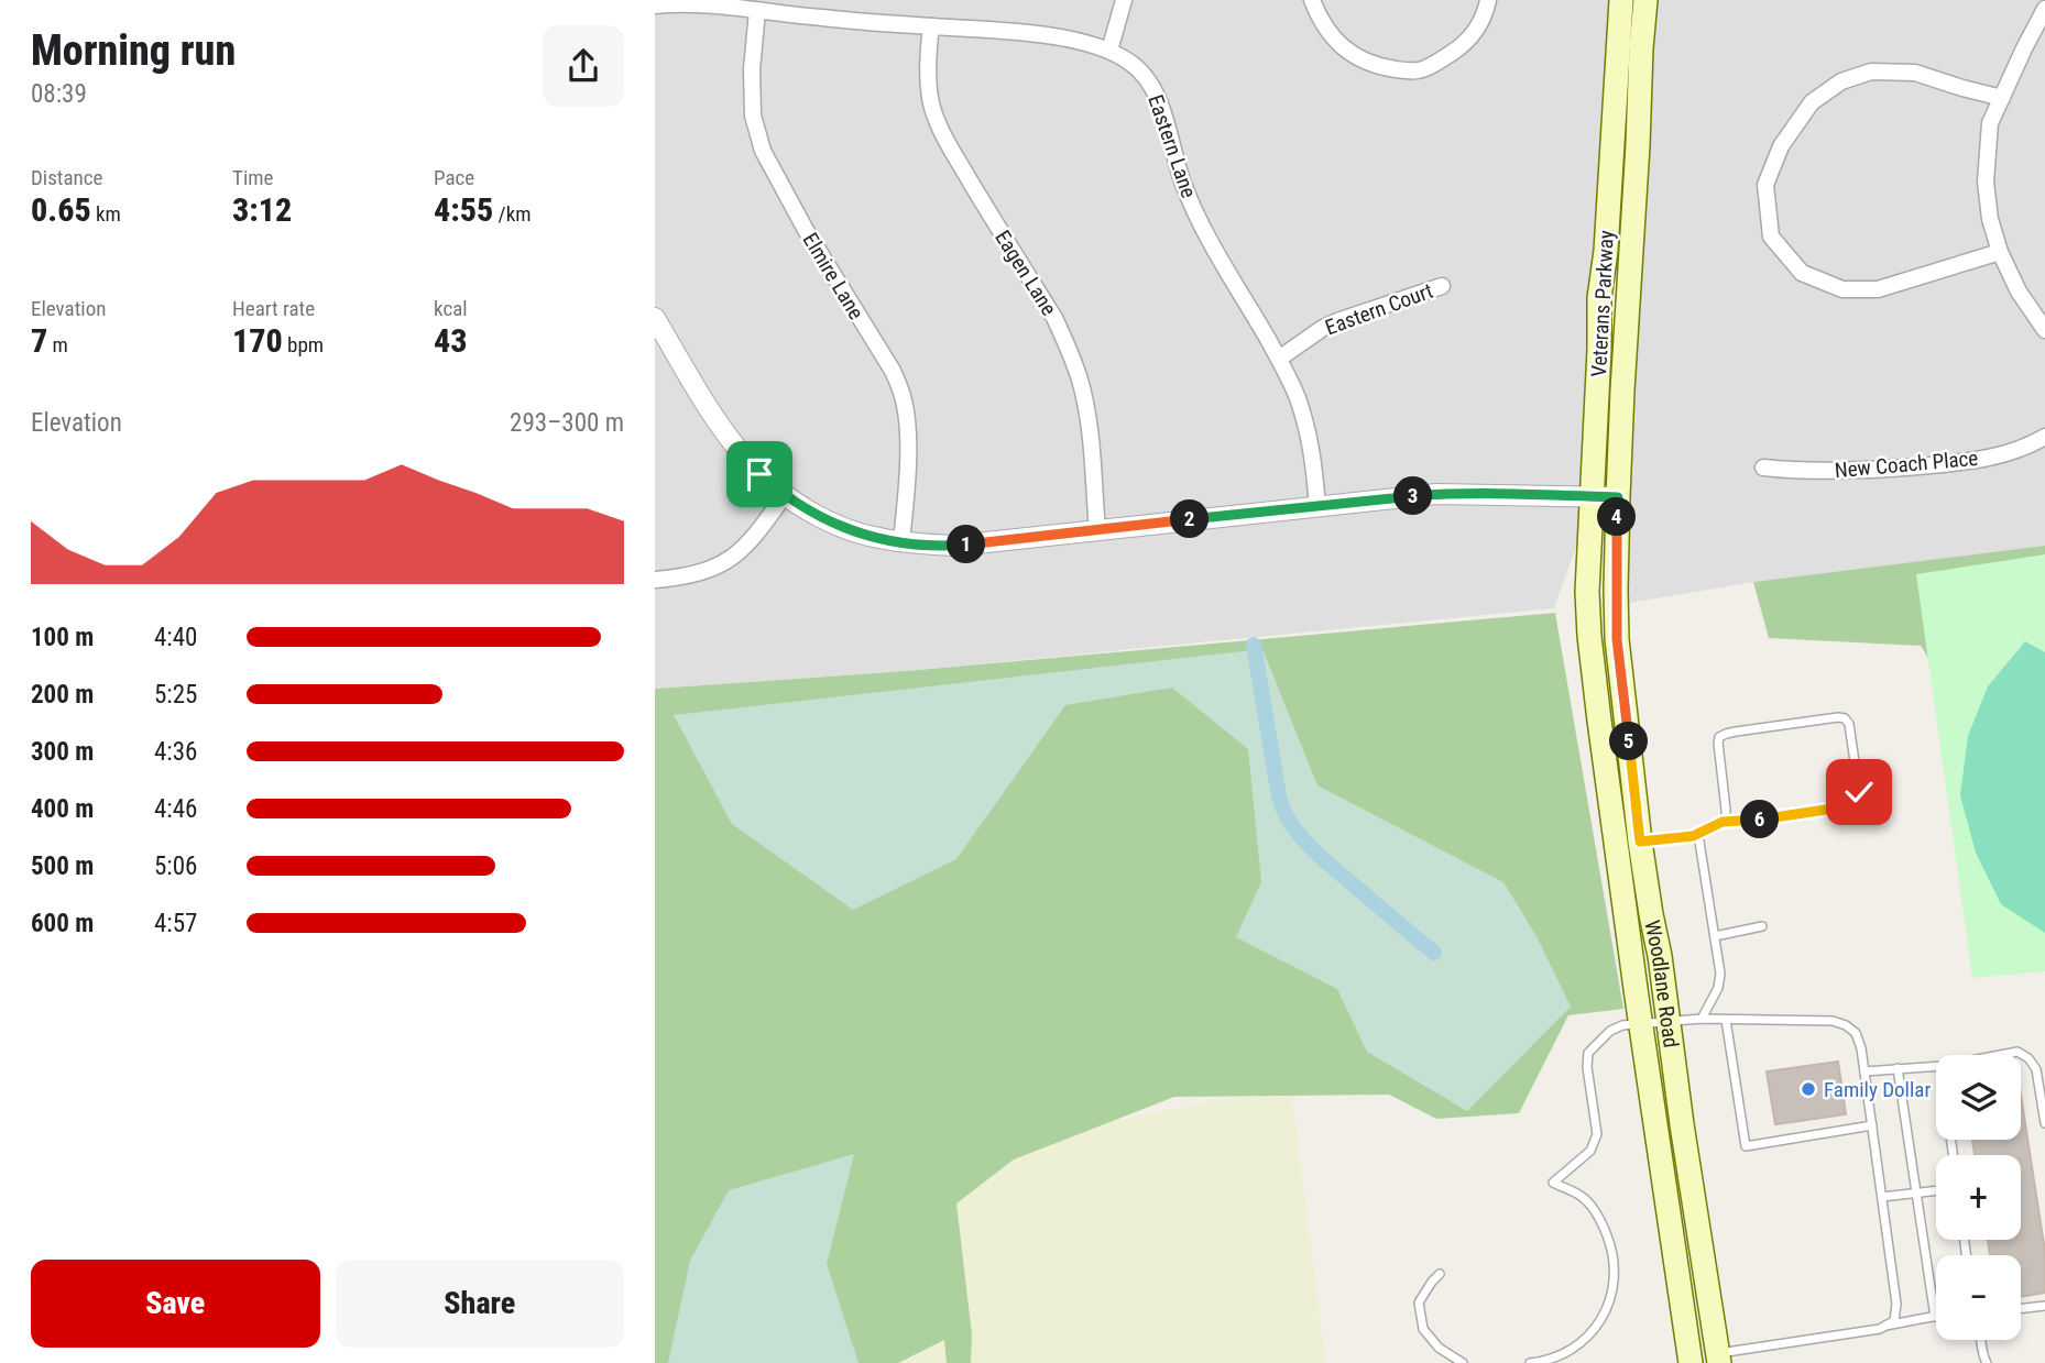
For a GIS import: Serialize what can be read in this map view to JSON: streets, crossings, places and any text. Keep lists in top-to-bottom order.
{
  "streets": {
    "main road": ["Veterans Parkway", "Woodlane Road"],
    "street": [
      "Eastern Lane",
      "Eagen Lane",
      "Elmire Lane",
      "Eastern Court",
      "New Coach Place"
    ]
  },
  "crossings": [
    ["Eastern Lane", "Eagen Lane"],
    ["Eastern Lane", "Elmire Lane"],
    ["Eastern Lane", "Eastern Court"],
    ["Veterans Parkway", "Woodlane Road"]
  ],
  "places": ["Family Dollar"],
  "page": {
    "heading": ["Morning run", "08:39"],
    "stats": [
      ["Distance", "0.65 km"],
      ["Time", "3:12"],
      ["Pace", "4:55 /km"],
      ["Elevation", "7 m"],
      ["Heart rate", "170 bpm"],
      ["kcal", "43"]
    ],
    "chart": ["Elevation", "293–300 m"],
    "pins": [
      "3",
      "4",
      "2",
      "1",
      "5",
      "6"
    ],
    "list": [
      {
        "name": "100 m",
        "note": "4:40"
      },
      {
        "name": "200 m",
        "note": "5:25"
      },
      {
        "name": "300 m",
        "note": "4:36"
      },
      {
        "name": "400 m",
        "note": "4:46"
      },
      {
        "name": "500 m",
        "note": "5:06"
      },
      {
        "name": "600 m",
        "note": "4:57"
      }
    ],
    "map_buttons": ["+", "−"],
    "buttons": ["Save", "Share"]
  }
}
